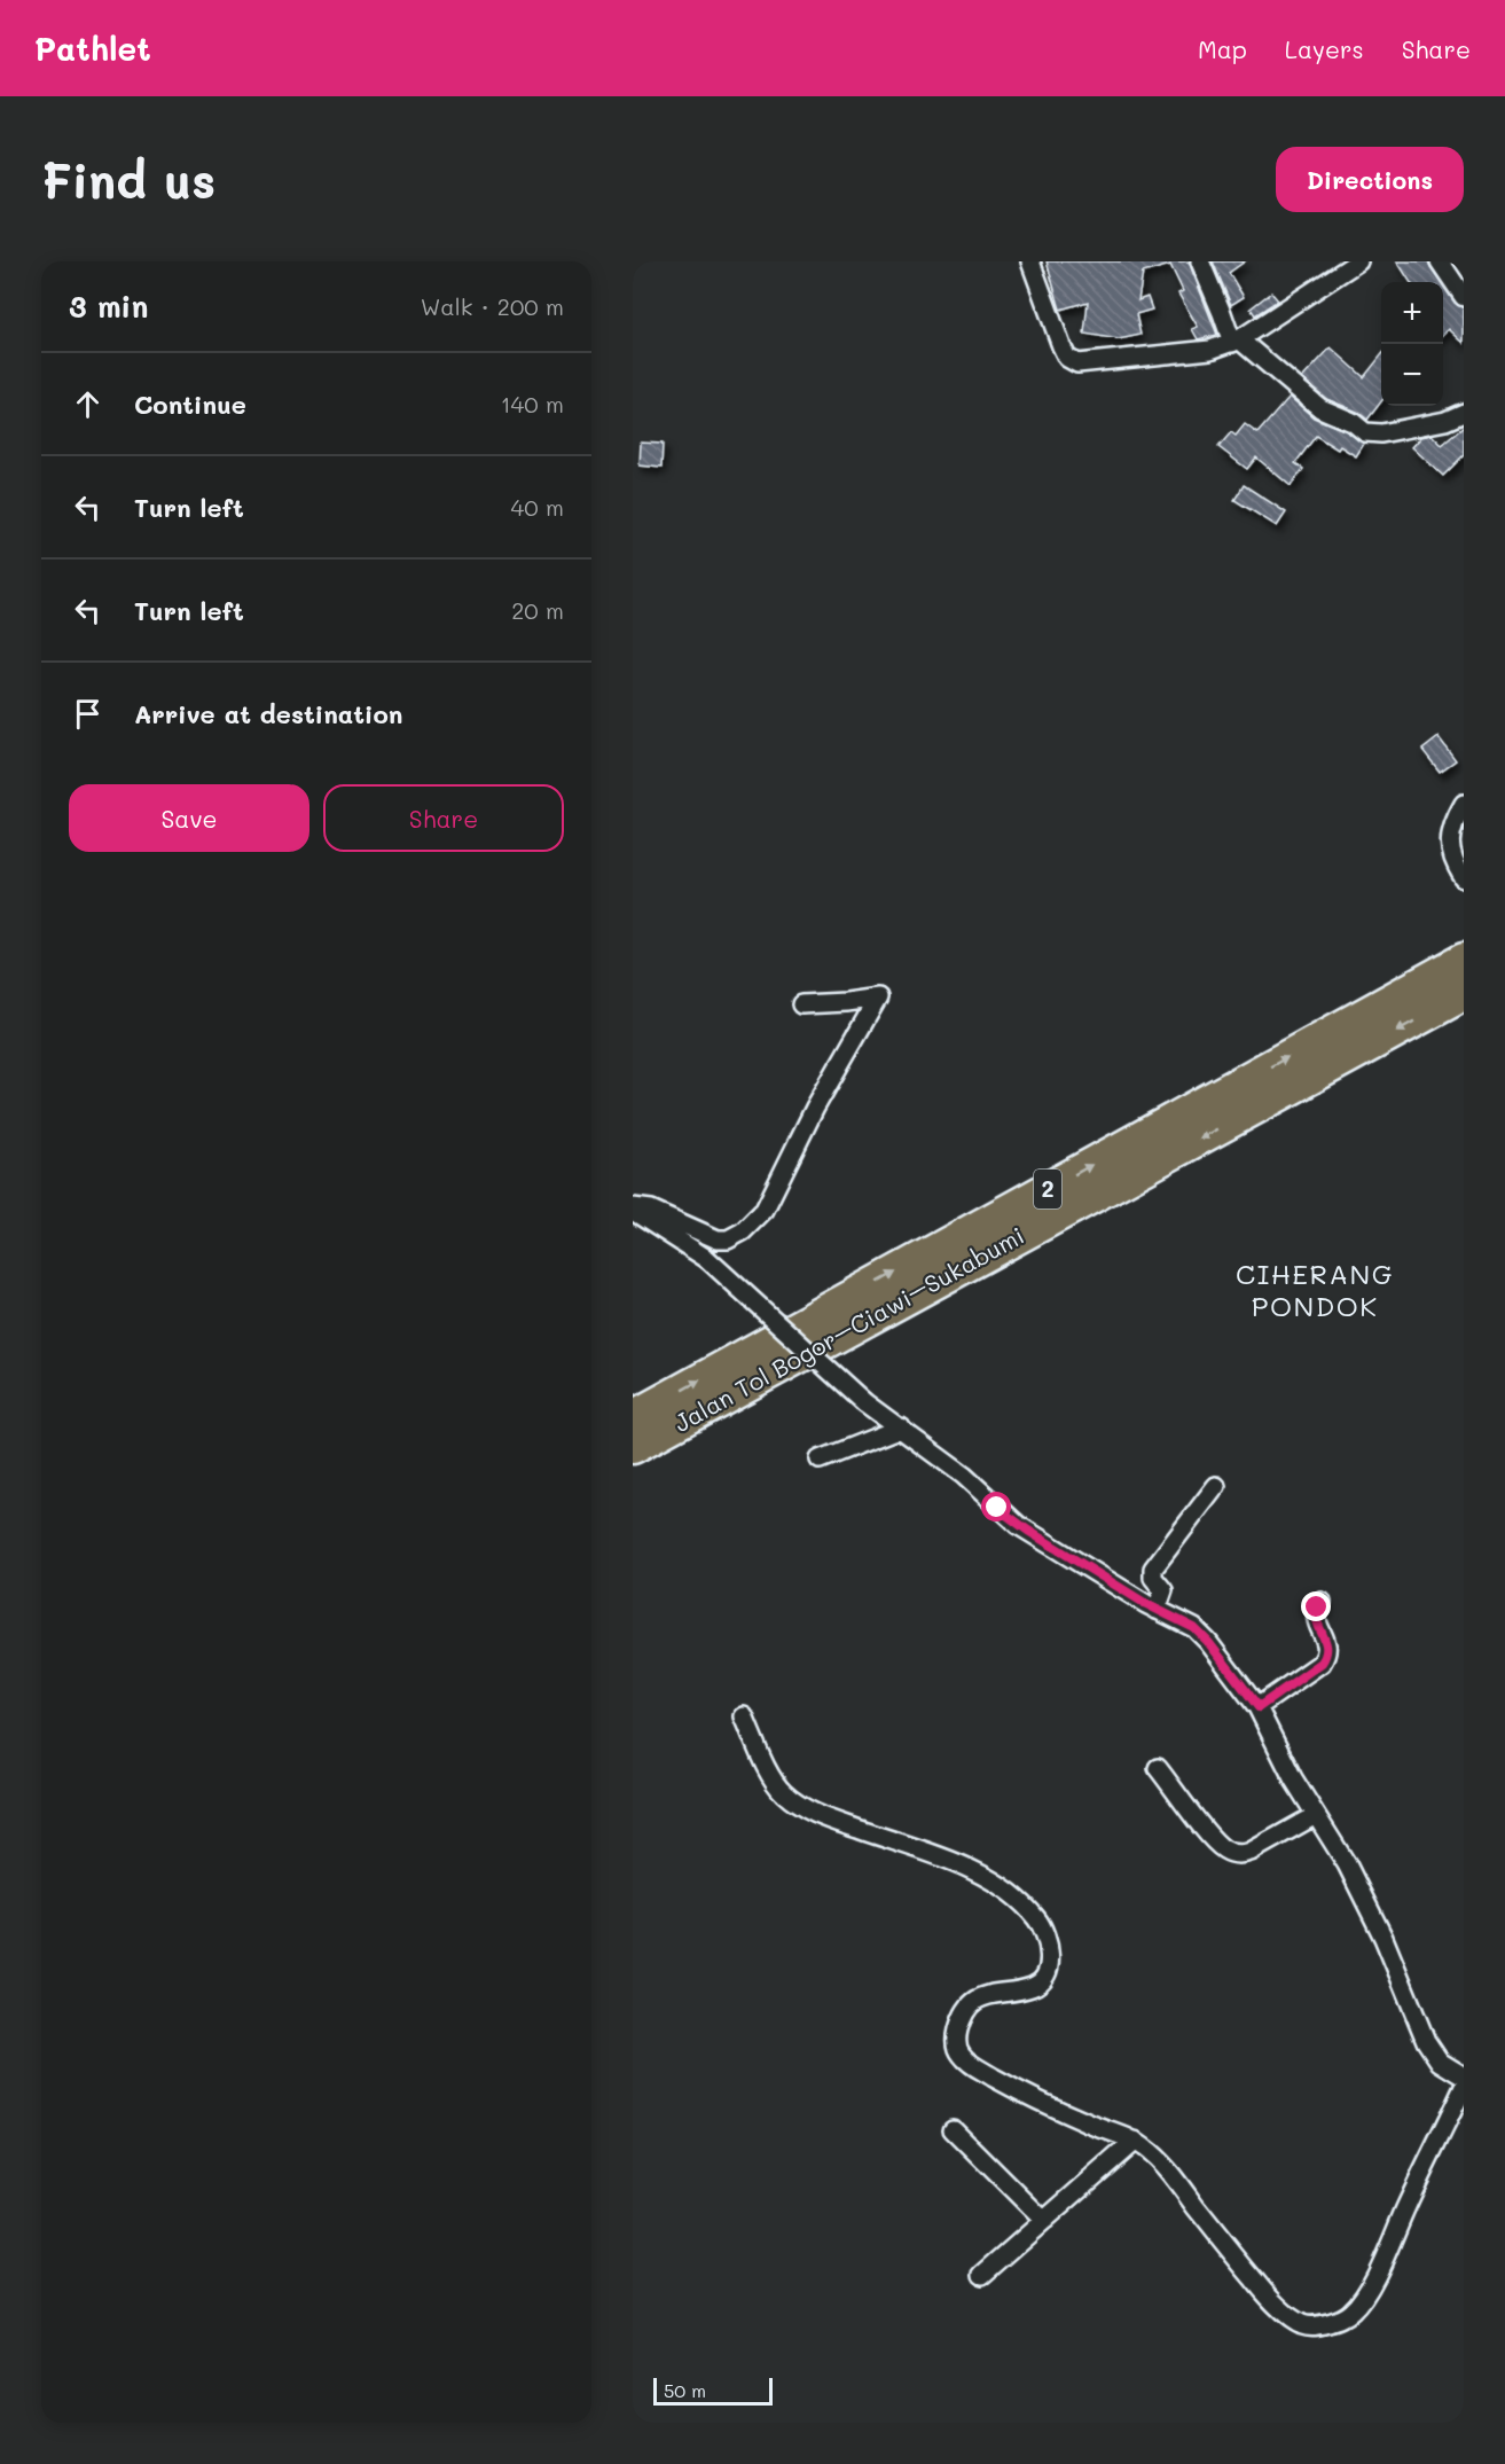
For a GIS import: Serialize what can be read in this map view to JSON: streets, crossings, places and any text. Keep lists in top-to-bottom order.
{
  "streets": {
    "highway": ["2", "Jalan Tol Bogor–Ciawi–Sukabumi"]
  },
  "districts": ["CIHERANG PONDOK"],
  "scale_bar": "50 m",
  "page": {
    "header": "Pathlet",
    "nav": ["Map", "Layers", "Share"],
    "buttons": [
      "Directions",
      ["Save", "Share"]
    ],
    "title": "Find us",
    "heading": ["3 min", "Walk · 200 m"],
    "map_buttons": ["+", "−"],
    "list": [
      ["Continue", "140 m"],
      ["Turn left", "40 m"],
      ["Turn left", "20 m"],
      "Arrive at destination"
    ],
    "scale": "50 m"
  }
}
